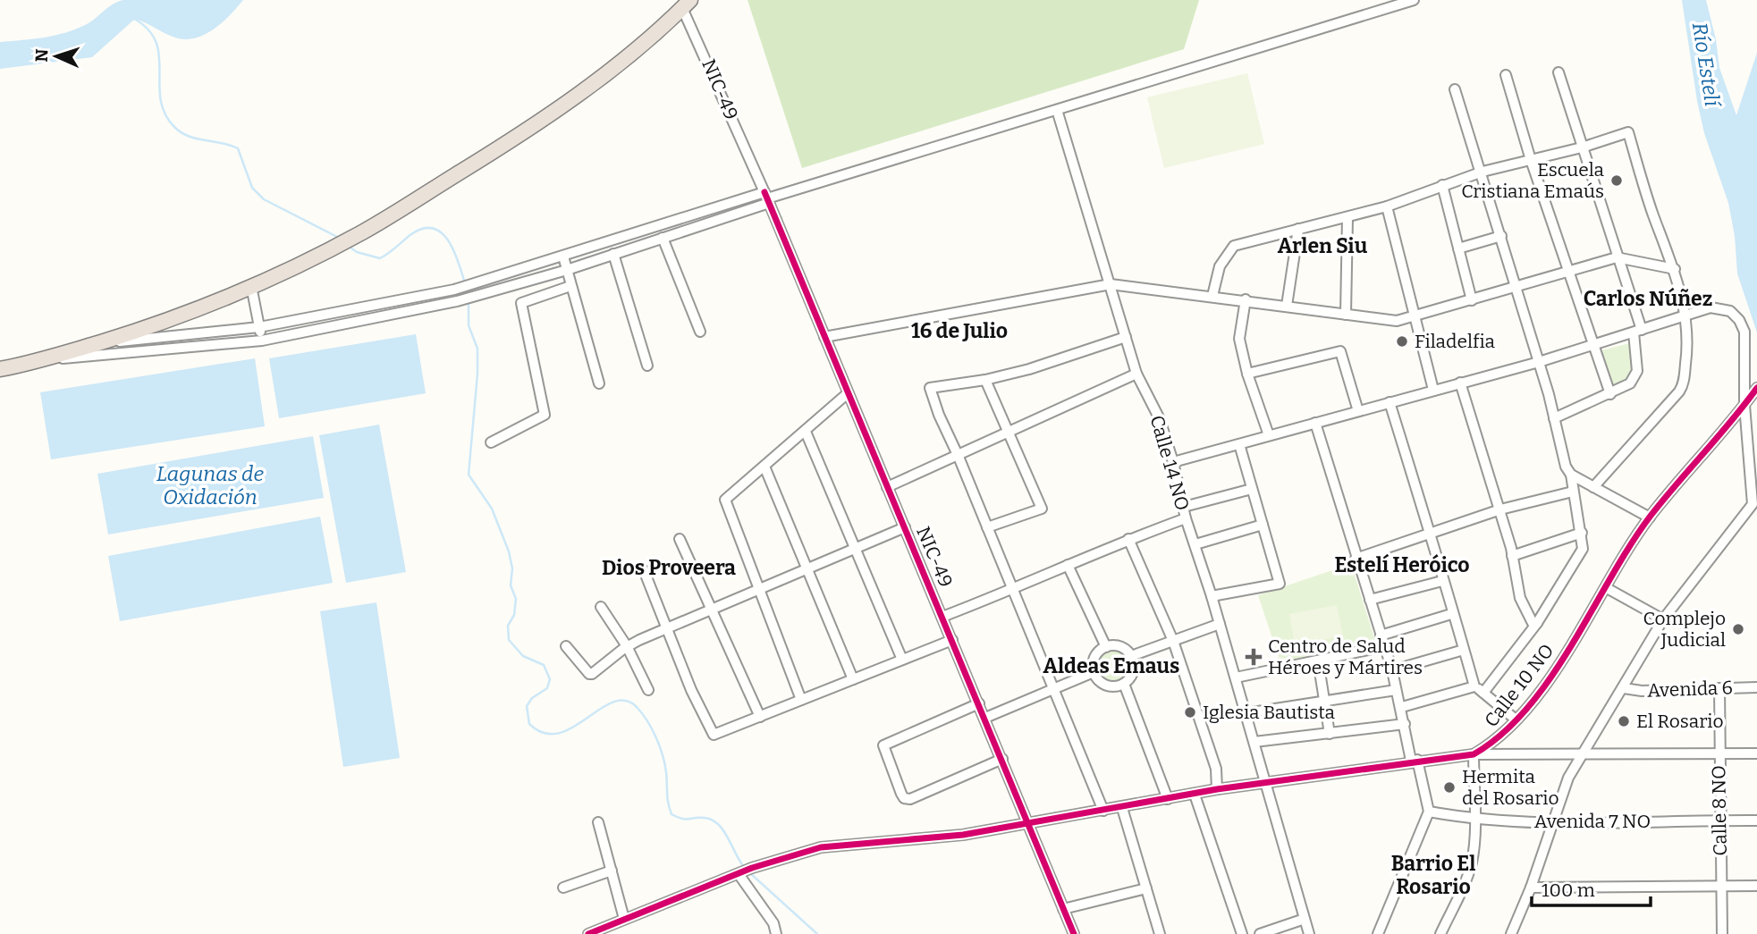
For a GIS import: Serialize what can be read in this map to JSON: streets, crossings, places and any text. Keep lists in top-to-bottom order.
{
  "streets": {
    "street": [
      "NIC-49",
      "Calle 14 NO",
      "Calle 10 NO",
      "Avenida 6",
      "Calle 8 NO",
      "Avenida 7 NO"
    ]
  },
  "crossings": [
    ["NIC-49", "Calle 10 NO"],
    ["Calle 14 NO", "Calle 10 NO"],
    ["Avenida 6", "Calle 8 NO"],
    ["Calle 8 NO", "Avenida 7 NO"]
  ],
  "districts": [
    "Arlen Siu",
    "Carlos Núñez",
    "16 de Julio",
    "Estelí Heróico",
    "Dios Proveera",
    "Aldeas Emaus",
    "Barrio El Rosario"
  ],
  "water": ["Río Estelí", "Lagunas de Oxidación"],
  "places": {
    "other": [
      "Escuela Cristiana Emaús",
      "Filadelfia",
      "Complejo Judicial",
      "Iglesia Bautista",
      "El Rosario",
      "Hermita del Rosario"
    ],
    "health": ["Centro de Salud Héroes y Mártires"]
  },
  "scale_bar": "100 m",
  "north": "left"
}
